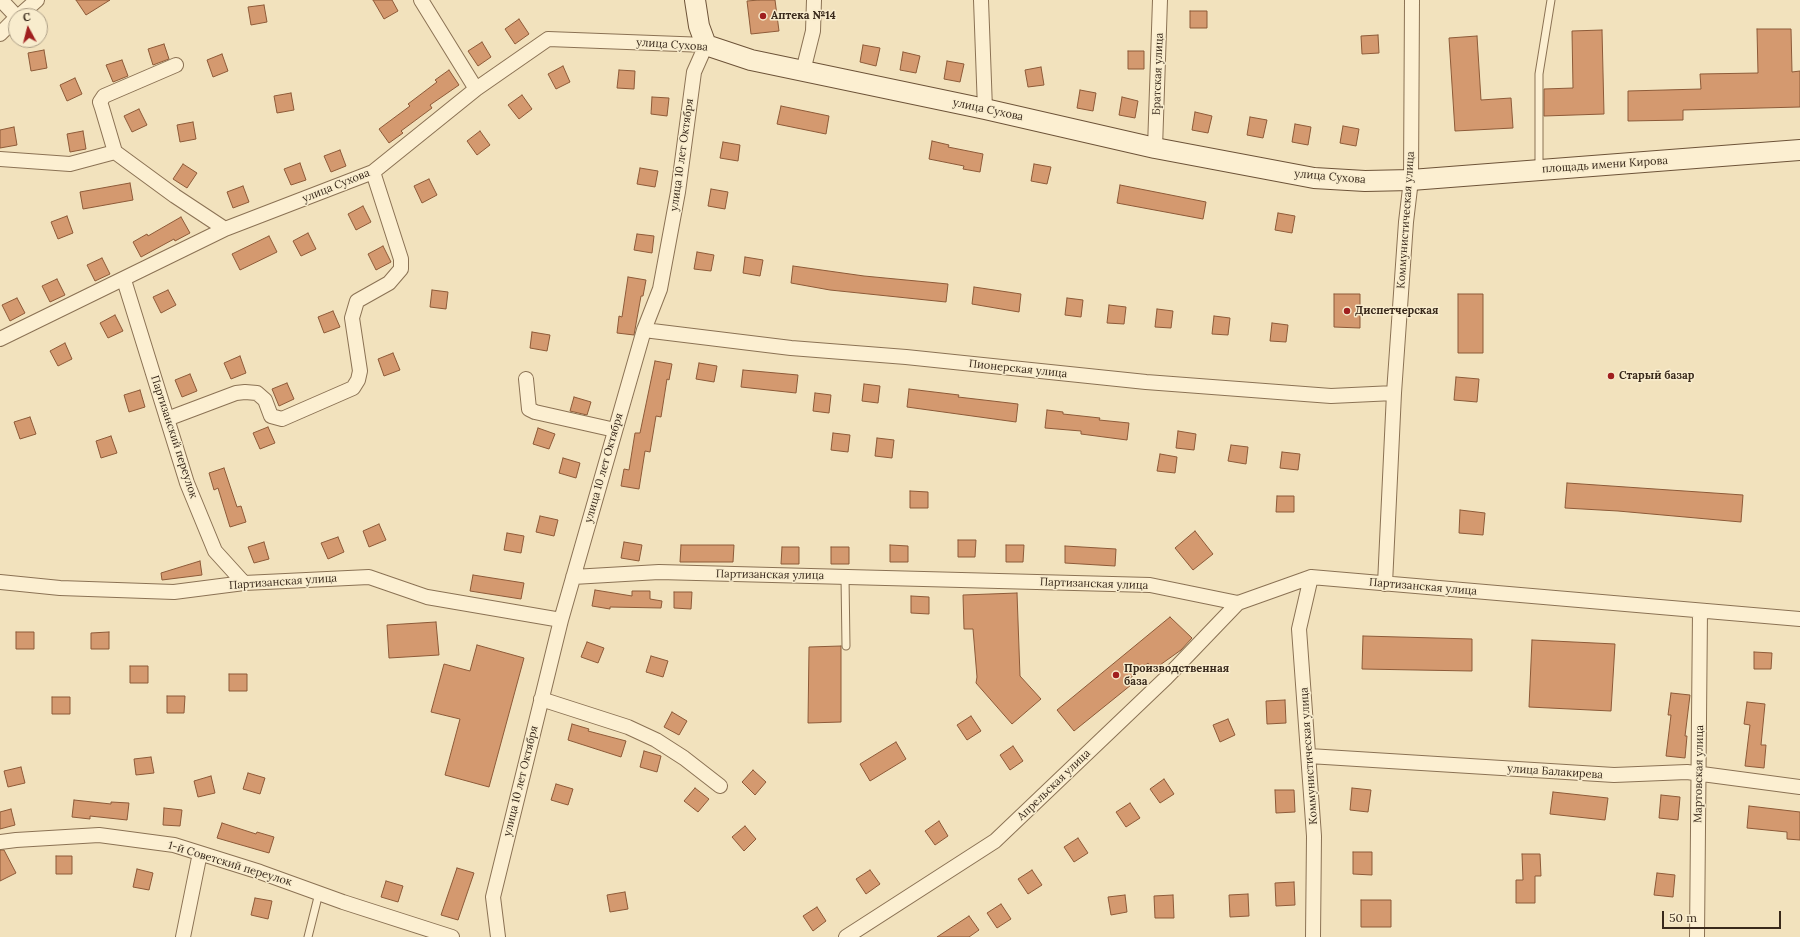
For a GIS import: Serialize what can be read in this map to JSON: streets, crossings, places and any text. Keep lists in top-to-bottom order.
{
  "streets": {
    "street": [
      "улица Сухова",
      "Братская улица",
      "улица 10 лет Октября",
      "площадь имени Кирова",
      "Коммунистическая улица",
      "Пионерская улица",
      "Партизанский переулок",
      "Партизанская улица",
      "улица Балакирева",
      "Мартовская улица",
      "Апрельская улица",
      "1-й Советский переулок"
    ]
  },
  "crossings": [
    ["улица Сухова", "Братская улица"],
    ["улица Сухова", "улица 10 лет Октября"],
    ["улица Сухова", "площадь имени Кирова"],
    ["улица Сухова", "Коммунистическая улица"],
    ["улица Сухова", "Партизанский переулок"],
    ["улица 10 лет Октября", "Пионерская улица"],
    ["улица 10 лет Октября", "Партизанская улица"],
    ["площадь имени Кирова", "Коммунистическая улица"],
    ["Коммунистическая улица", "Пионерская улица"],
    ["Коммунистическая улица", "Партизанская улица"],
    ["Коммунистическая улица", "улица Балакирева"],
    ["Партизанский переулок", "Партизанская улица"],
    ["Партизанская улица", "Мартовская улица"],
    ["Партизанская улица", "Апрельская улица"],
    ["улица Балакирева", "Мартовская улица"]
  ],
  "places": [
    "Аптека №14",
    "Диспетчерская",
    "Старый базар",
    "Производственная база"
  ],
  "scale_bar": "50 m",
  "north": "top"
}
